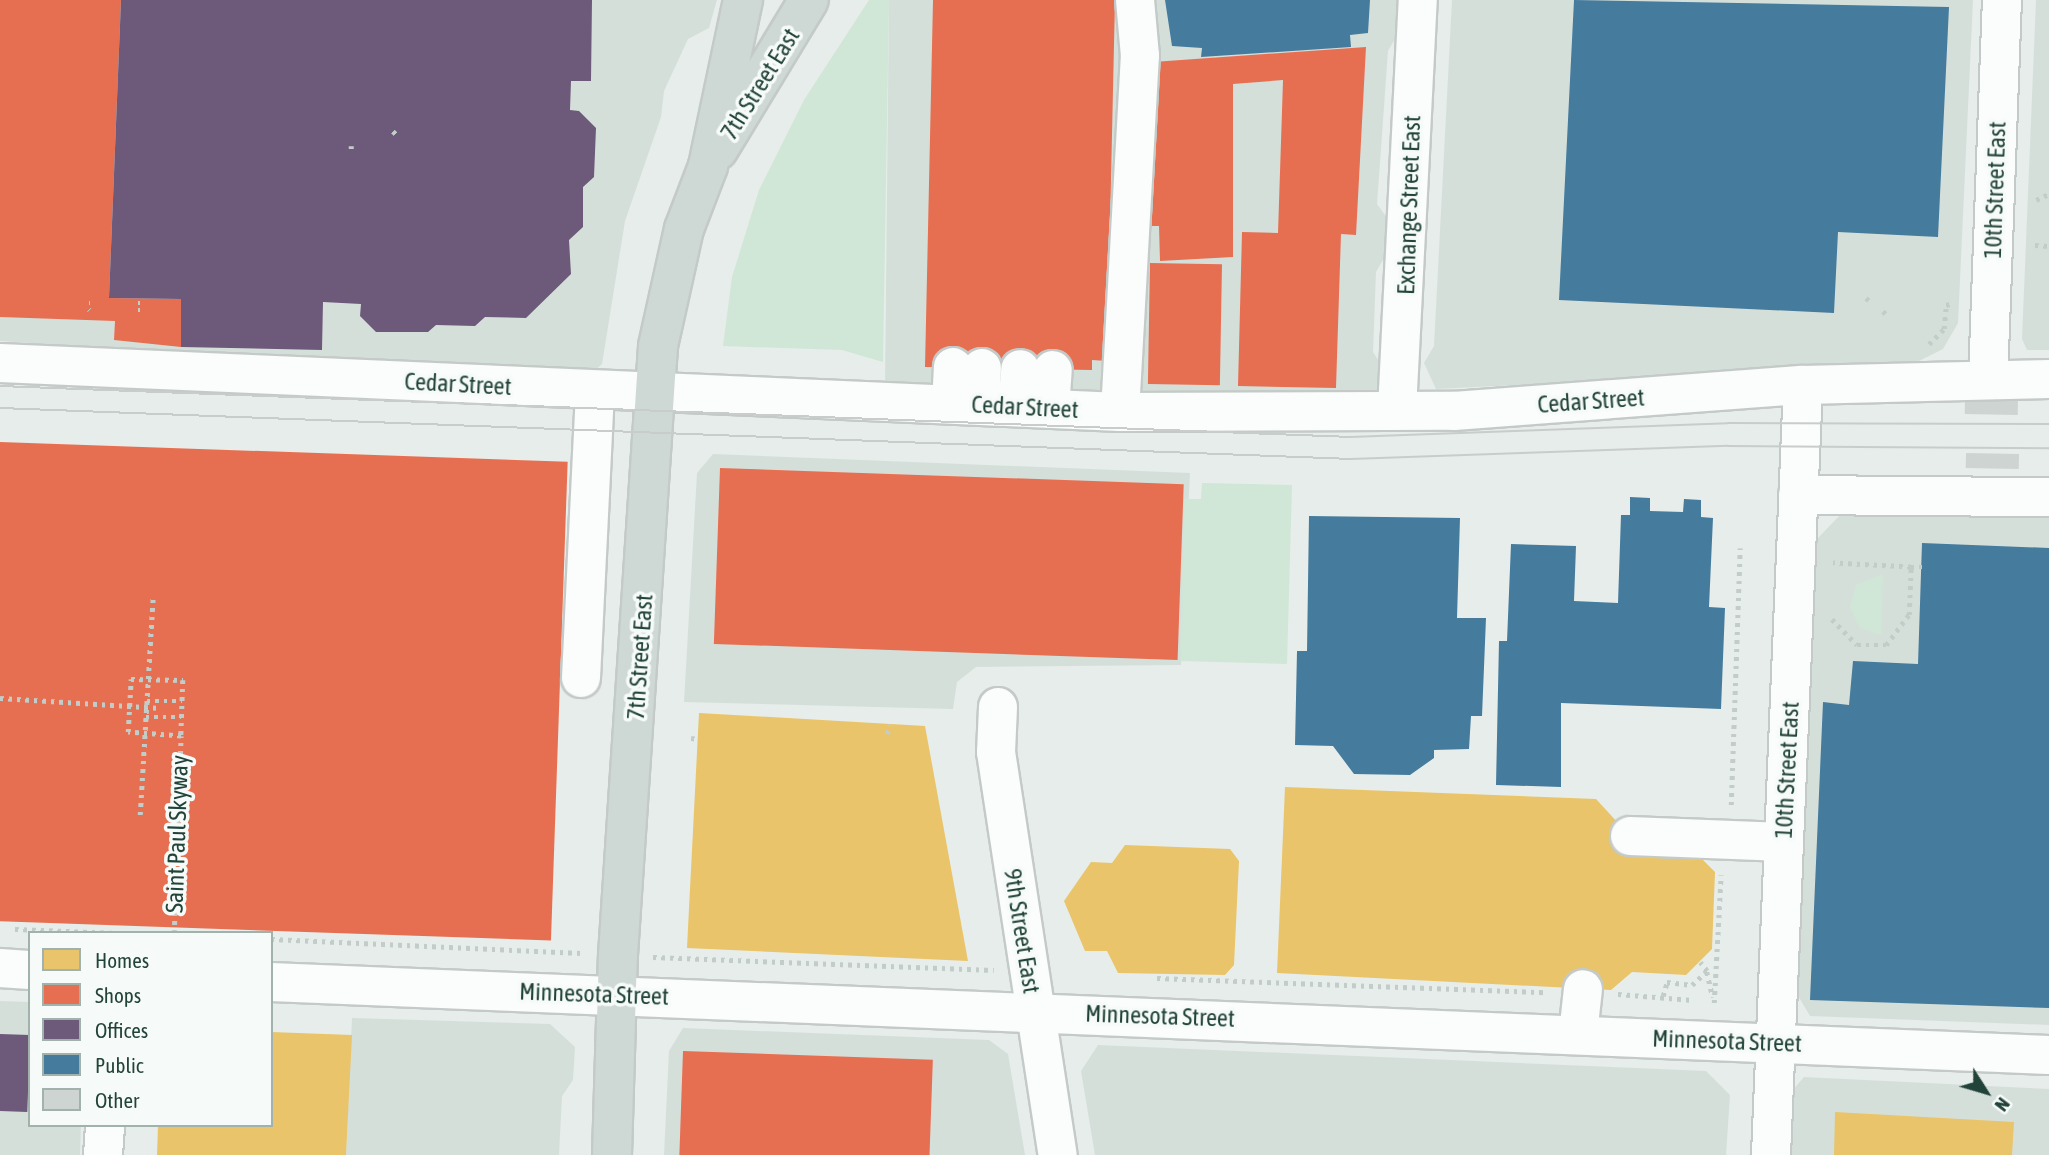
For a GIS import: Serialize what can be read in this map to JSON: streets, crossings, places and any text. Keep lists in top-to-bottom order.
{
  "streets": {
    "main road": ["7th Street East"],
    "street": [
      "10th Street East",
      "Exchange Street East",
      "Cedar Street",
      "9th Street East",
      "Minnesota Street"
    ],
    "path": ["Saint Paul Skyway"]
  },
  "crossings": [
    ["7th Street East", "Cedar Street"],
    ["7th Street East", "Minnesota Street"],
    ["10th Street East", "Cedar Street"],
    ["10th Street East", "Minnesota Street"],
    ["Exchange Street East", "Cedar Street"],
    ["9th Street East", "Minnesota Street"]
  ],
  "legend": [
    "Homes",
    "Shops",
    "Offices",
    "Public",
    "Other"
  ],
  "north": "bottom right"
}
